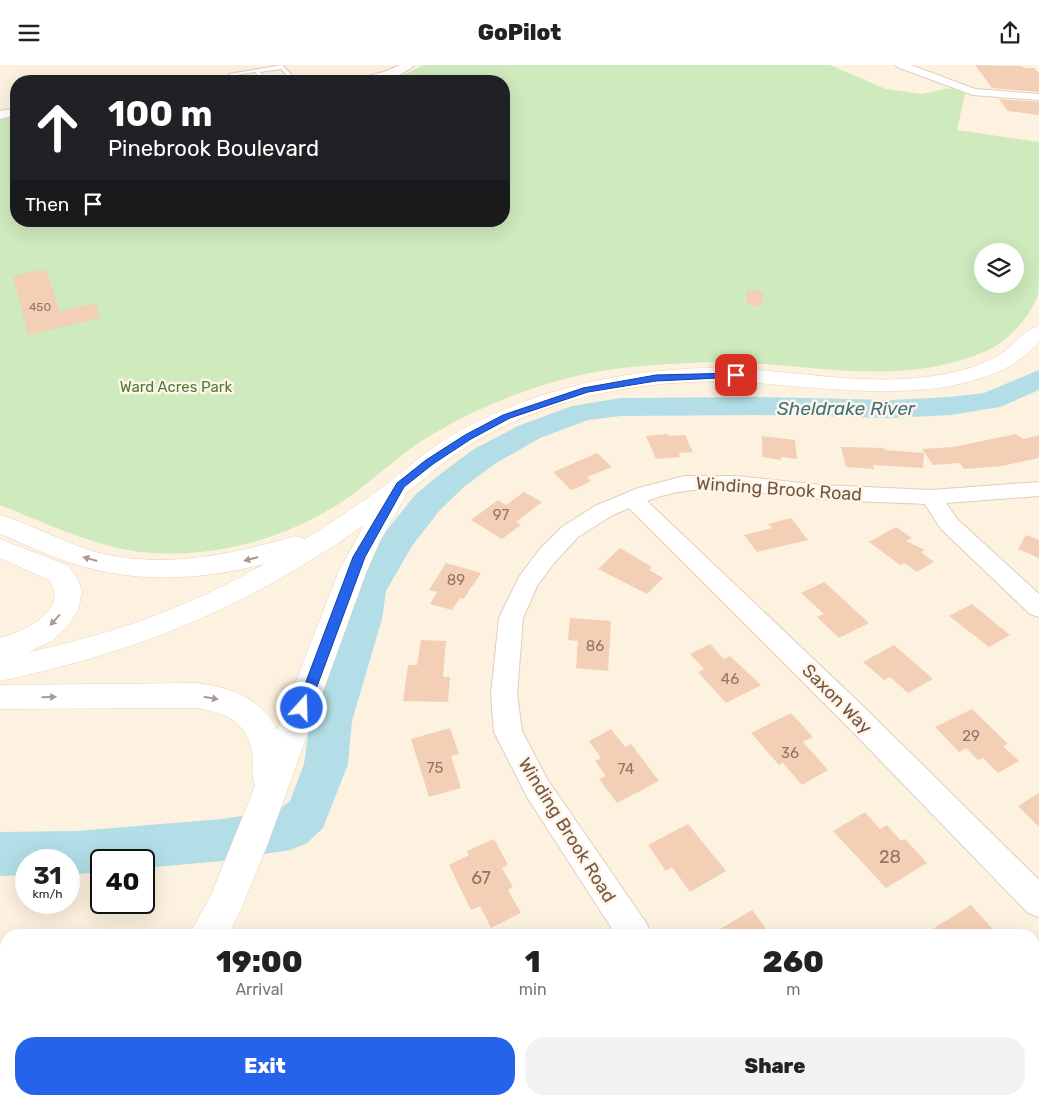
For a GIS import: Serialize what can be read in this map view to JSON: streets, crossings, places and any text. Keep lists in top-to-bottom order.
{
  "streets": {
    "street": ["Winding Brook Road", "Saxon Way"]
  },
  "crossings": [
    ["Winding Brook Road", "Saxon Way"]
  ],
  "water": ["Sheldrake River"],
  "parks": ["Ward Acres Park"],
  "house_numbers": [
    "450",
    "97",
    "89",
    "86",
    "46",
    "29",
    "36",
    "75",
    "74",
    "28",
    "67"
  ],
  "page": {
    "header": "GoPilot",
    "turn": ["100 m", "Pinebrook Boulevard"],
    "then": "Then",
    "speed": "31 km/h",
    "limit": "40",
    "eta": [
      "19:00",
      "Arrival",
      "1",
      "min",
      "260",
      "m"
    ],
    "buttons": ["Exit", "Share"]
  }
}
